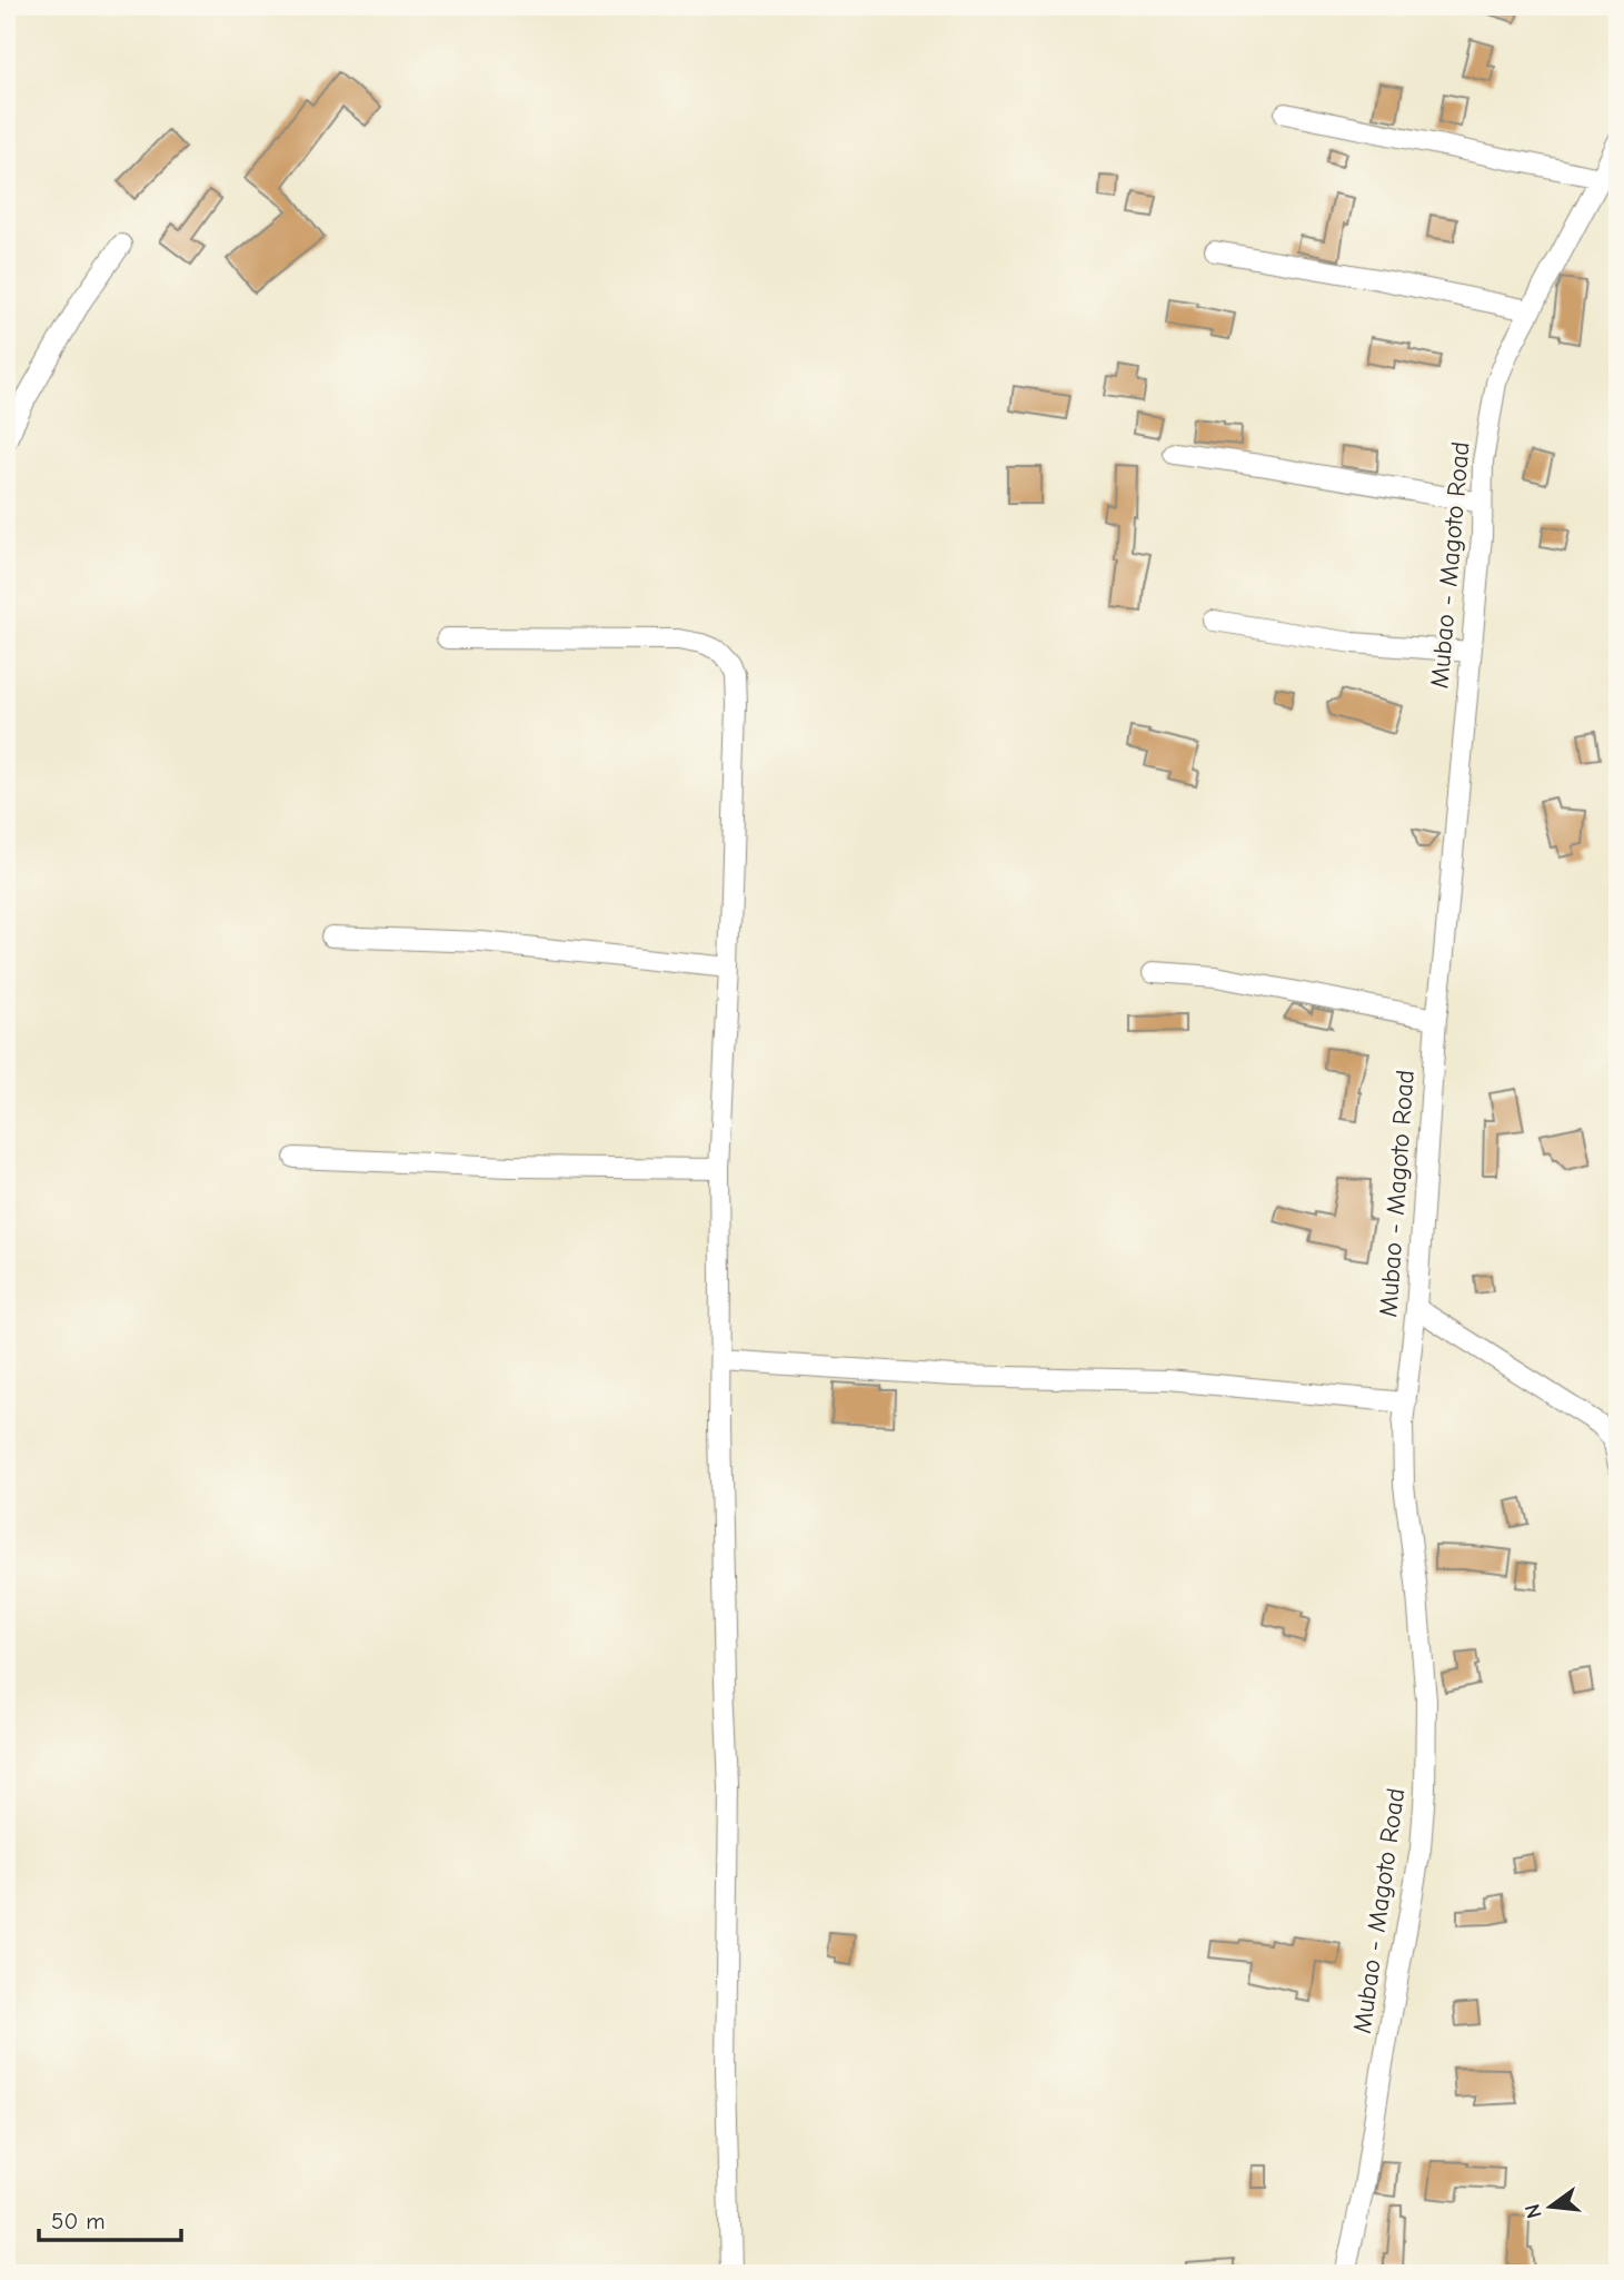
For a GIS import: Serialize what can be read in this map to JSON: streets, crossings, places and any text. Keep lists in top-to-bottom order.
{
  "streets": {
    "street": ["Mubao - Magoto Road"]
  },
  "scale_bar": "50 m",
  "north": "left"
}
